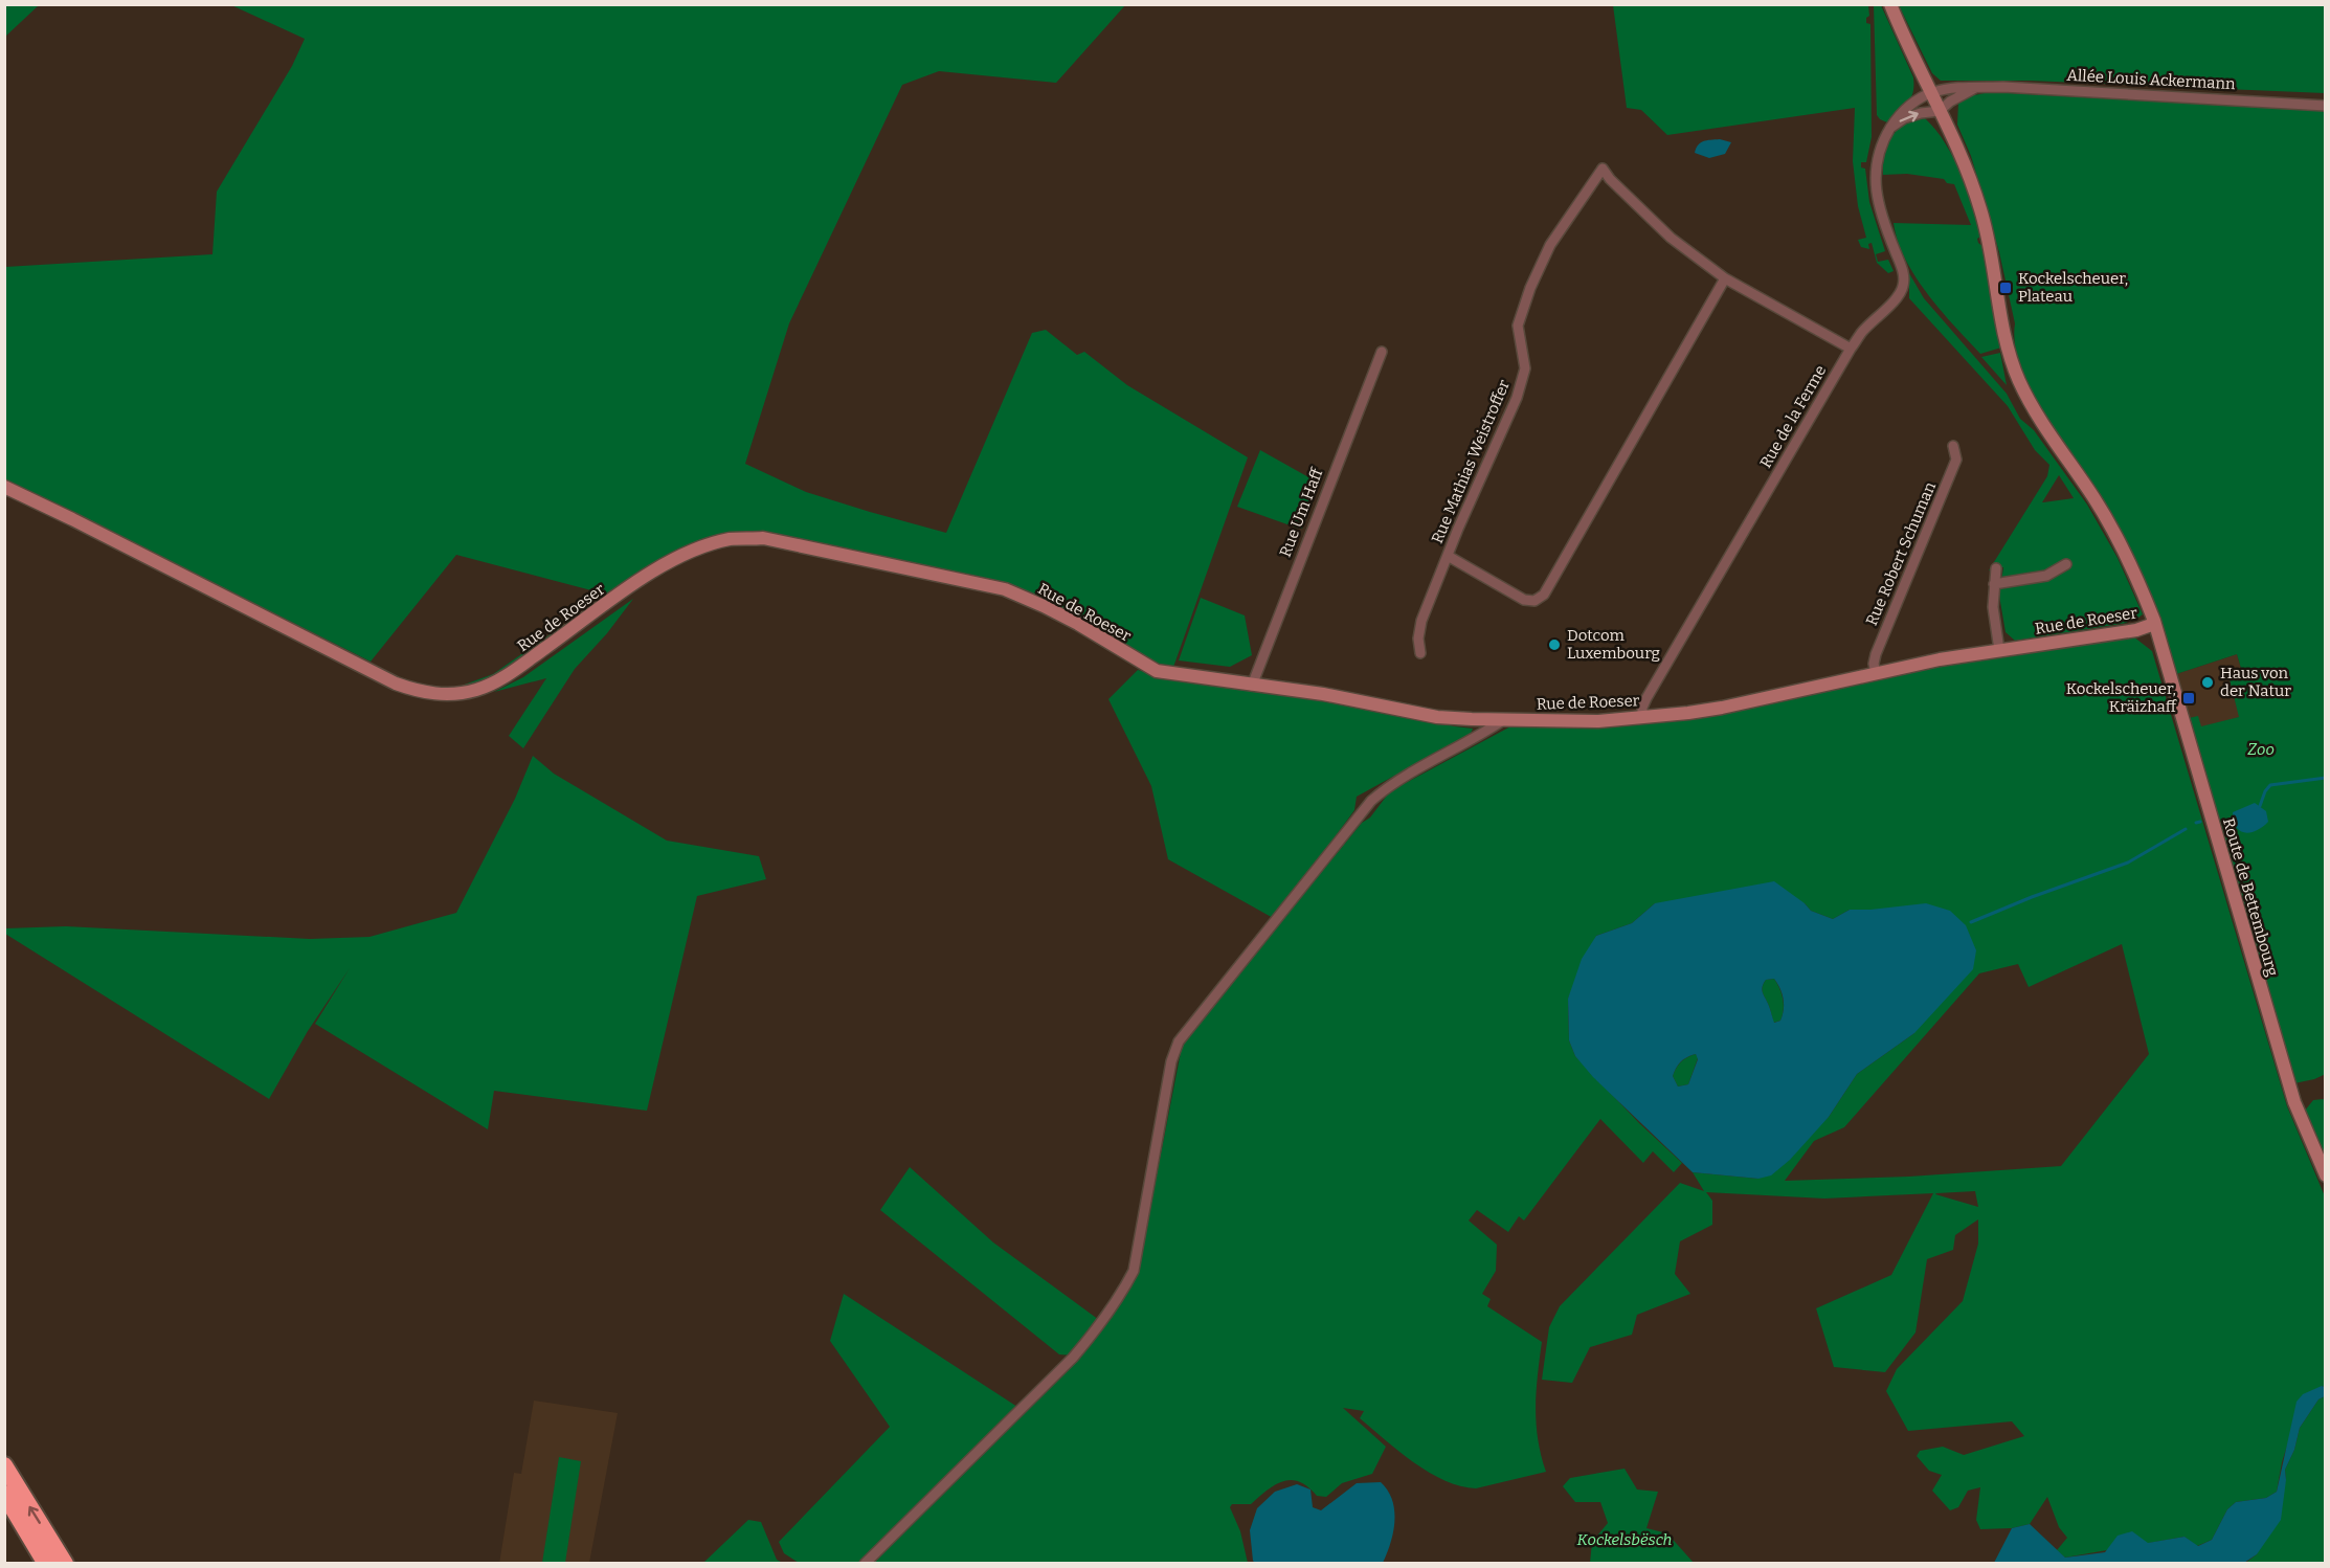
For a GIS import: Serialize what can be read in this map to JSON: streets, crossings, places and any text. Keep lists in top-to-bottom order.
{
  "streets": {
    "main road": ["Rue de Roeser", "Route de Bettembourg"],
    "street": [
      "Allée Louis Ackermann",
      "Rue de la Ferme",
      "Rue Mathias Weistroffer",
      "Rue Um Haff",
      "Rue Robert Schuman"
    ]
  },
  "crossings": [
    ["Allée Louis Ackermann", "Rue de la Ferme"],
    ["Allée Louis Ackermann", "Route de Bettembourg"],
    ["Rue de la Ferme", "Rue Mathias Weistroffer"],
    ["Rue de la Ferme", "Rue de Roeser"],
    ["Rue de la Ferme", "Route de Bettembourg"],
    ["Rue Um Haff", "Rue de Roeser"],
    ["Rue Robert Schuman", "Rue de Roeser"],
    ["Rue de Roeser", "Route de Bettembourg"]
  ],
  "parks": ["Zoo", "Kockelsbësch"],
  "places": {
    "transit": ["Kockelscheuer, Plateau", "Kockelscheuer, Kräizhaff"],
    "other": ["Dotcom Luxembourg", "Haus von der Natur"]
  }
}
